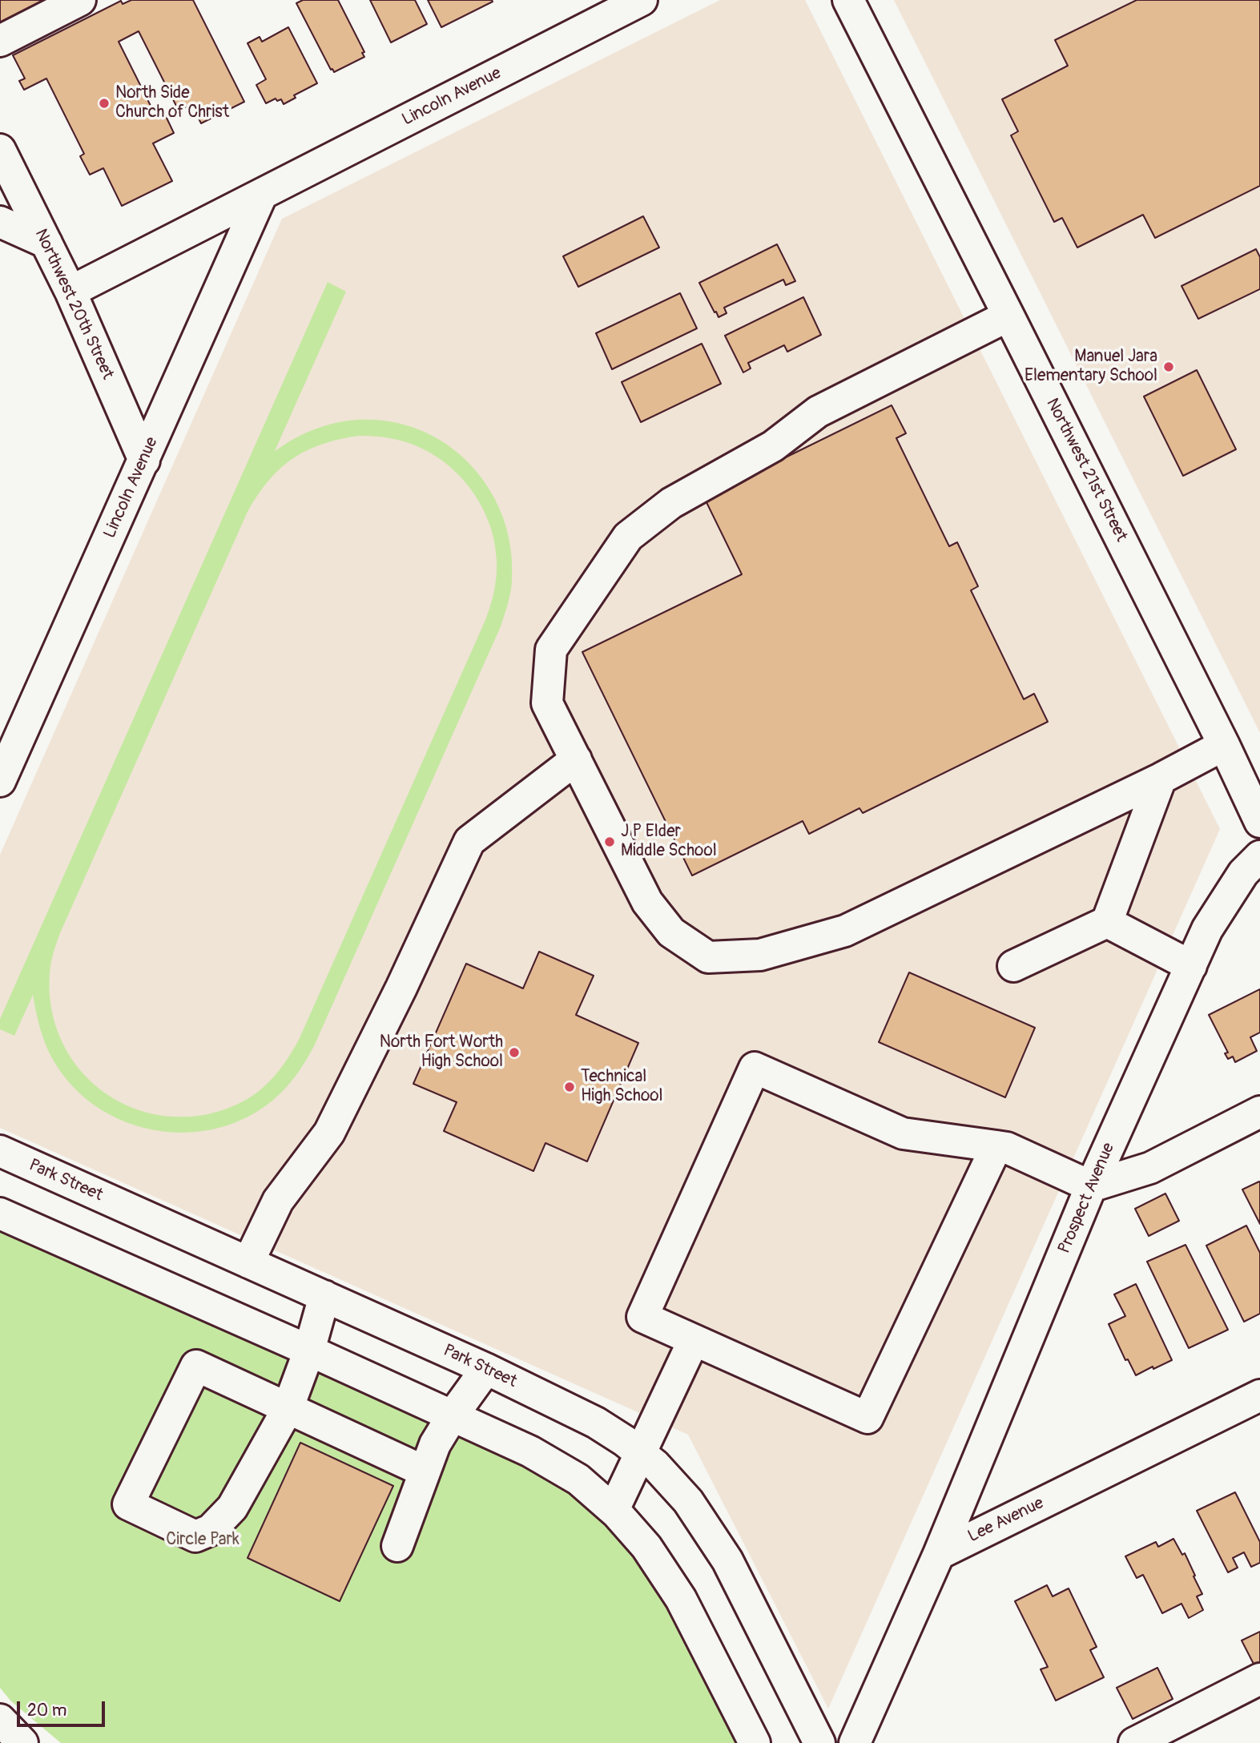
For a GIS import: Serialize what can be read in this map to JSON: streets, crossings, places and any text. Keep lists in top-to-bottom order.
{
  "streets": {
    "street": [
      "Lincoln Avenue",
      "Northwest 20th Street",
      "Northwest 21st Street",
      "Park Street",
      "Prospect Avenue",
      "Lee Avenue"
    ]
  },
  "crossings": [
    ["Lincoln Avenue", "Northwest 20th Street"],
    ["Prospect Avenue", "Lee Avenue"]
  ],
  "parks": ["Circle Park"],
  "places": [
    "North Side Church of Christ",
    "Manuel Jara Elementary School",
    "J P Elder Middle School",
    "North Fort Worth High School",
    "Technical High School"
  ],
  "scale_bar": "20 m"
}
